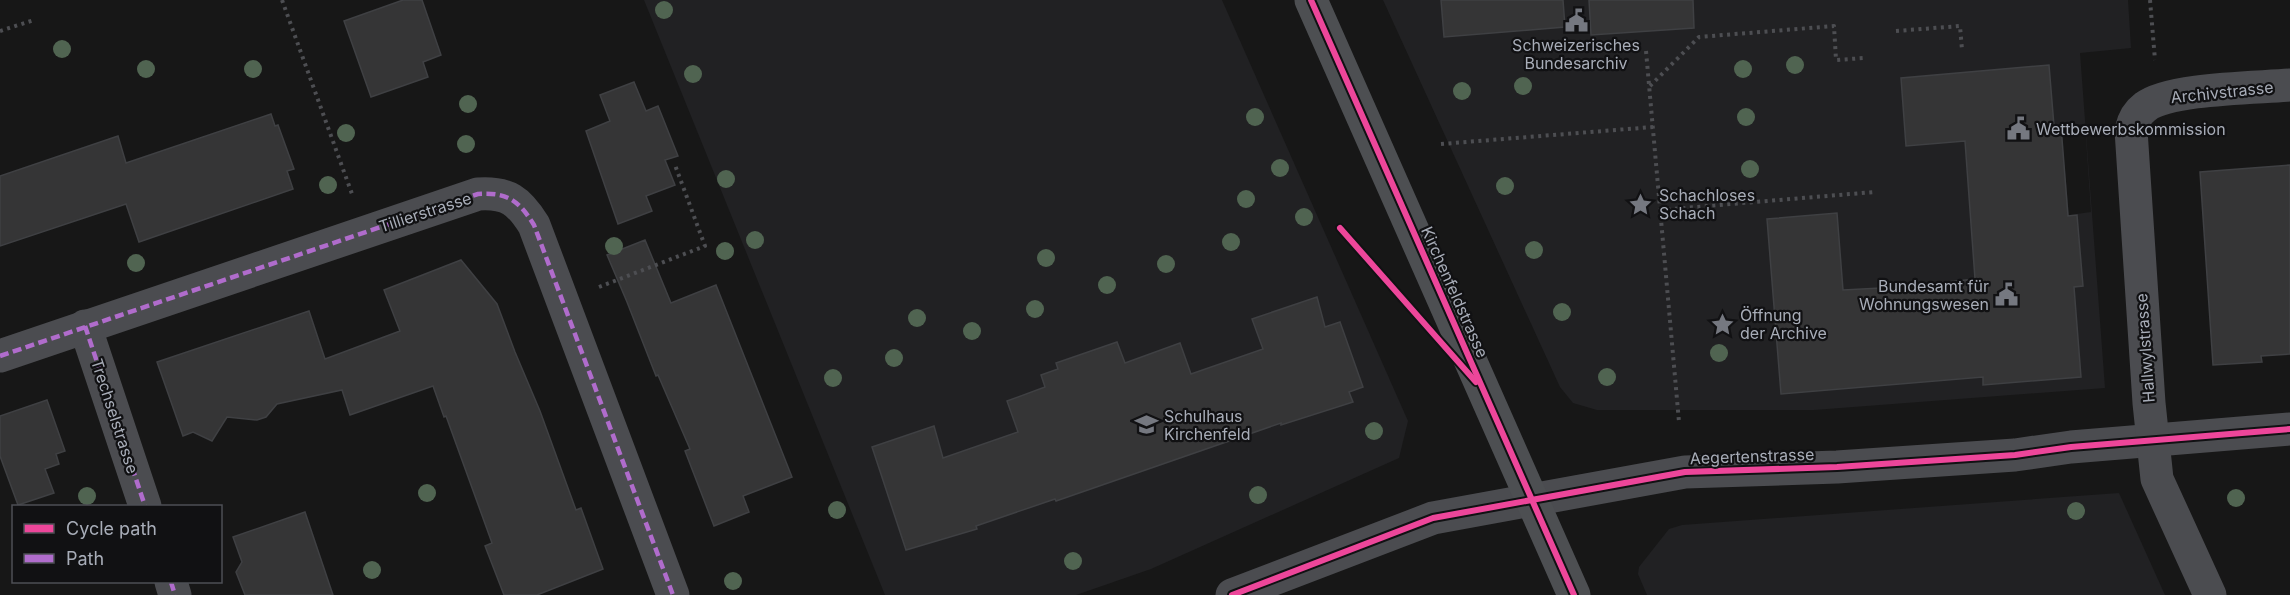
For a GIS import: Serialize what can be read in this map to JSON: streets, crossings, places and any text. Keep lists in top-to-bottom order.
{
  "streets": {
    "main road": ["Kirchenfeldstrasse"],
    "street": [
      "Archivstrasse",
      "Tillierstrasse",
      "Hallwylstrasse",
      "Trechselstrasse",
      "Aegertenstrasse"
    ]
  },
  "crossings": [
    ["Archivstrasse", "Hallwylstrasse"],
    ["Tillierstrasse", "Trechselstrasse"],
    ["Kirchenfeldstrasse", "Aegertenstrasse"],
    ["Hallwylstrasse", "Aegertenstrasse"]
  ],
  "places": {
    "public building": ["Schweizerisches Bundesarchiv", "Wettbewerbskommission", "Bundesamt für Wohnungswesen"],
    "place": ["Schachloses Schach", "Öffnung der Archive"],
    "school or university": ["Schulhaus Kirchenfeld"]
  },
  "legend": ["Cycle path", "Path"]
}
